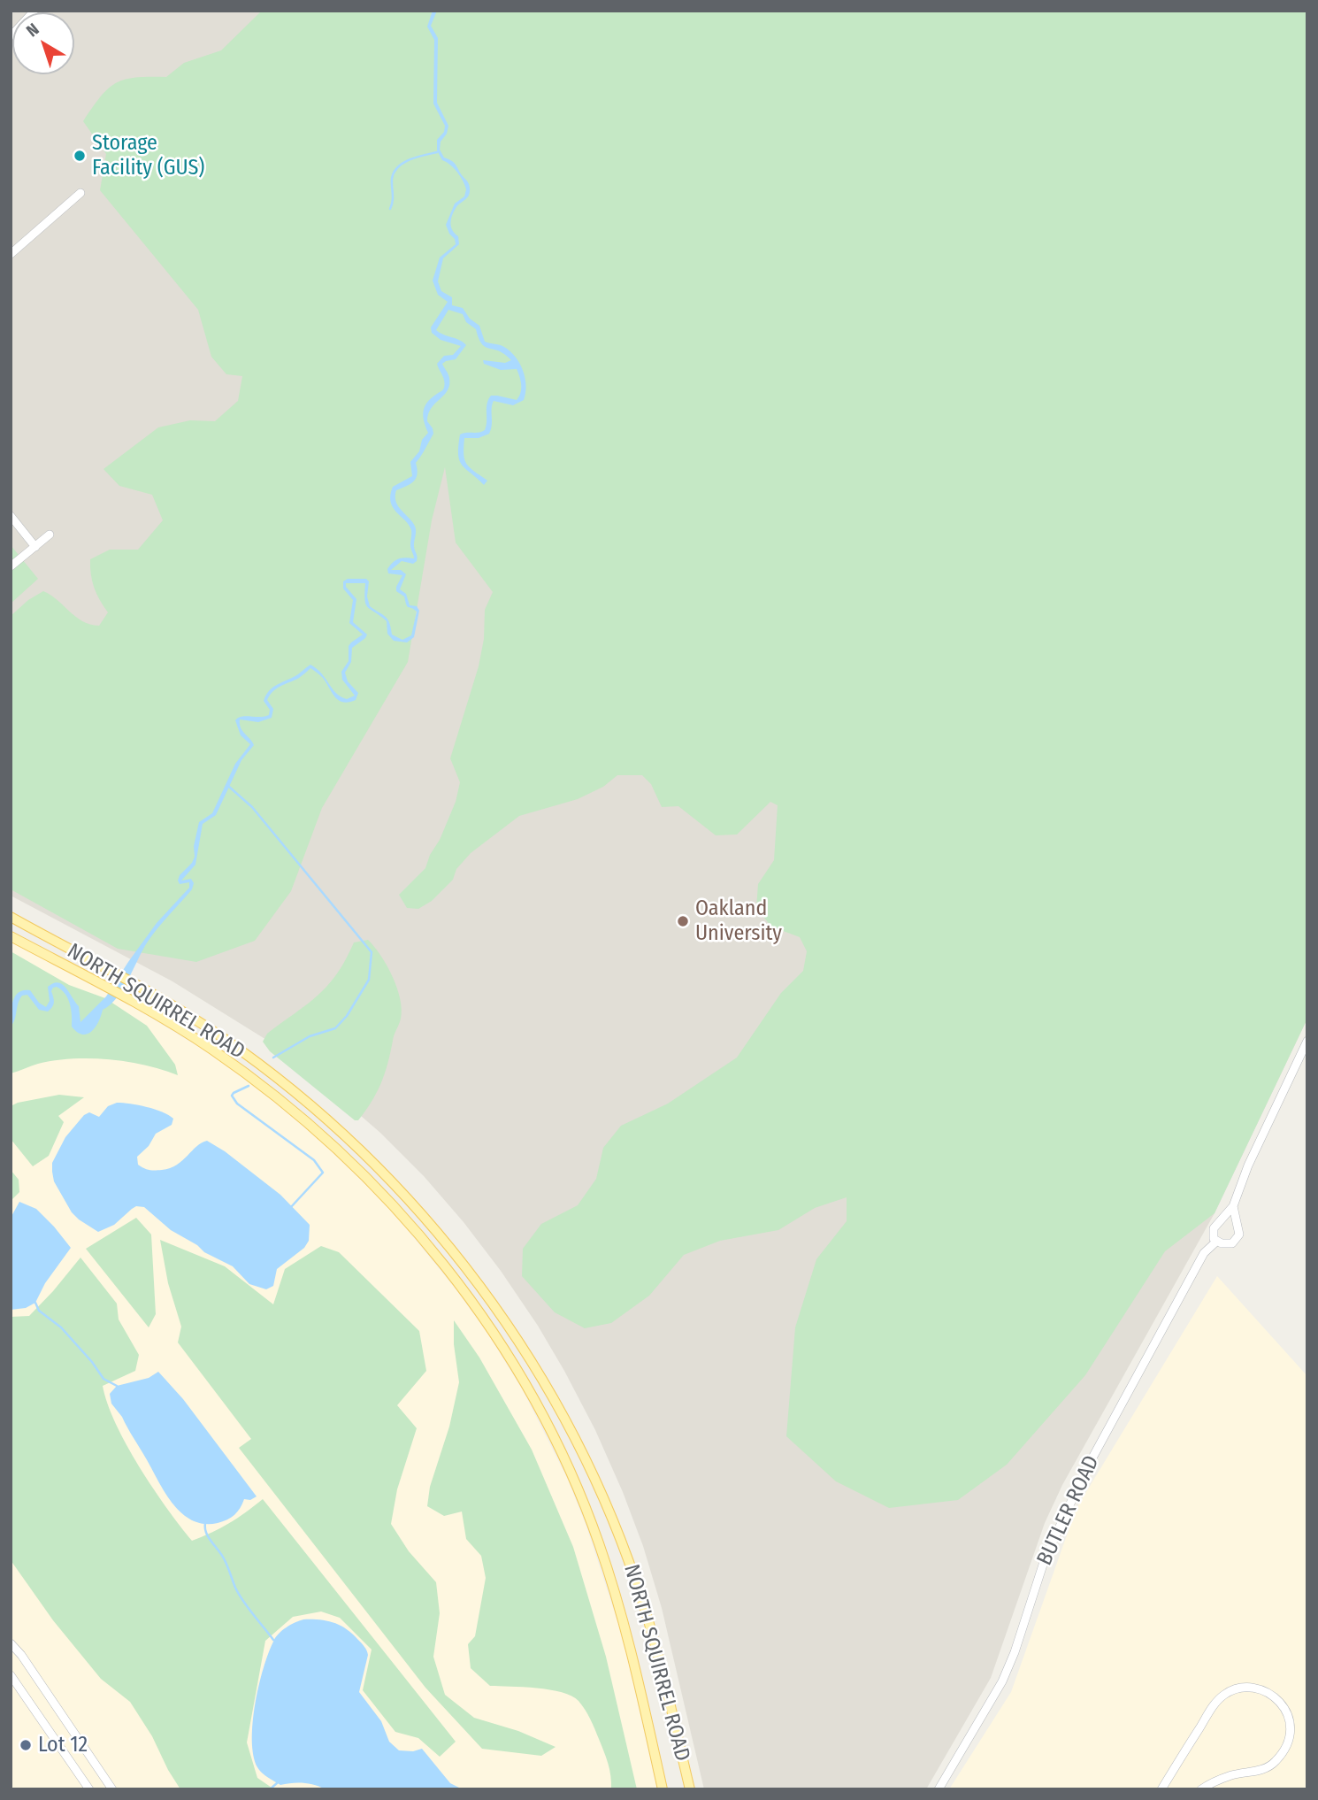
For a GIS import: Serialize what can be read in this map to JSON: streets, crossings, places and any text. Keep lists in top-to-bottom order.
{
  "streets": {
    "main road": ["NORTH SQUIRREL ROAD"],
    "street": ["BUTLER ROAD"]
  },
  "places": ["Storage Facility (GUS)", "Oakland University", "Lot 12"],
  "north": "top left"
}
